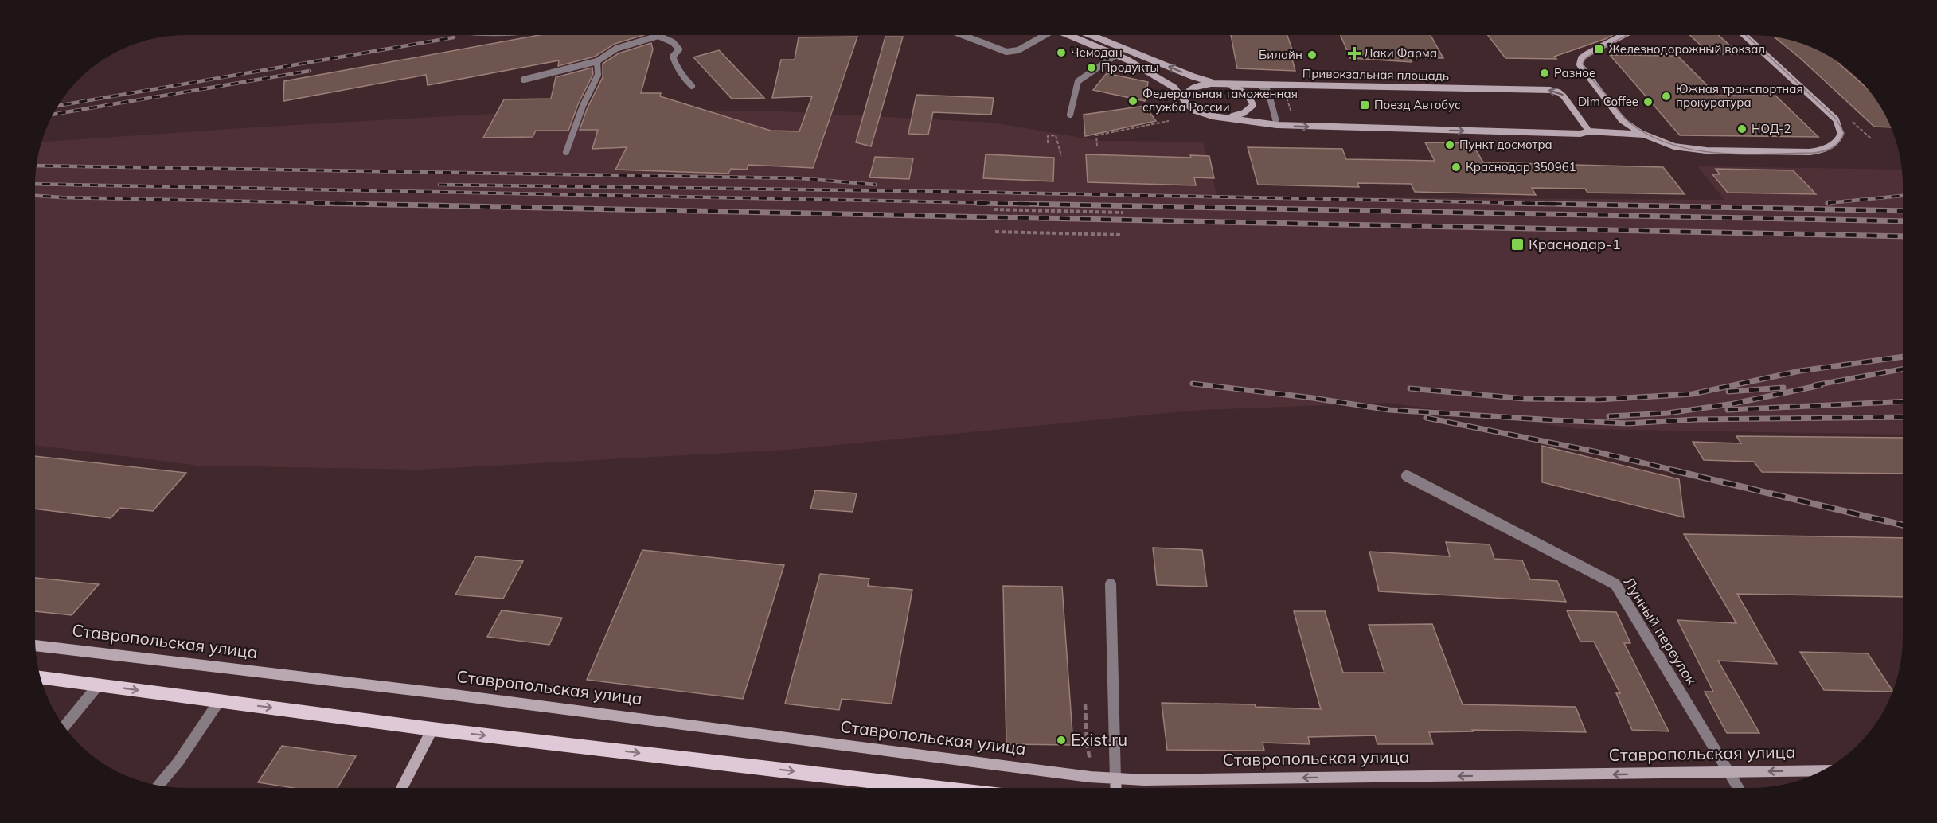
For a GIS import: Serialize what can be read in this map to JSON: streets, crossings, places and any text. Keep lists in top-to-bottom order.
{
  "streets": {
    "main road": ["Привокзальная площадь", "Ставропольская улица"],
    "street": ["Лунный переулок"]
  },
  "crossings": [
    ["Лунный переулок", "Ставропольская улица"]
  ],
  "one_way": ["Ставропольская улица"],
  "places": {
    "transit": ["Железнодорожный вокзал", "Поезд Автобус", "Краснодар-1"],
    "other": [
      "Чемодан",
      "Билайн",
      "Продукты",
      "Разное",
      "Южная транспортная прокуратура",
      "Федеральная таможенная служба России",
      "Dim Coffee",
      "НОД-2",
      "Пункт досмотра",
      "Краснодар 350961",
      "Exist.ru"
    ],
    "health": ["Лаки Фарма"]
  }
}
